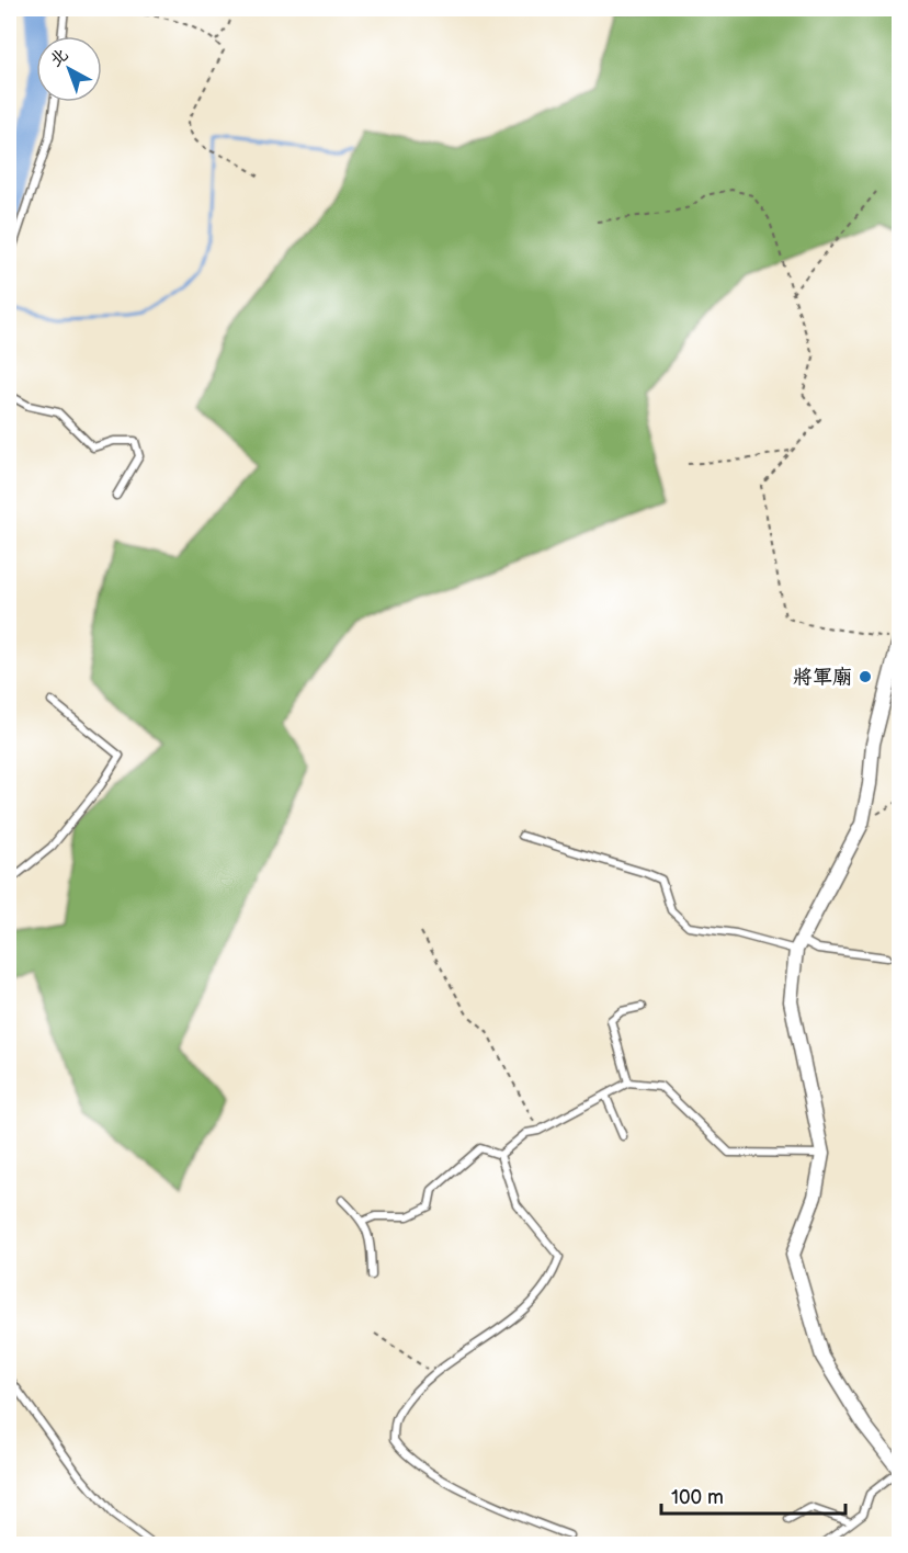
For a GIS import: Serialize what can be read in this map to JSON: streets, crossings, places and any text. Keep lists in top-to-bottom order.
{
  "places": ["將軍廟"],
  "scale_bar": "100 m",
  "north": "top left"
}
